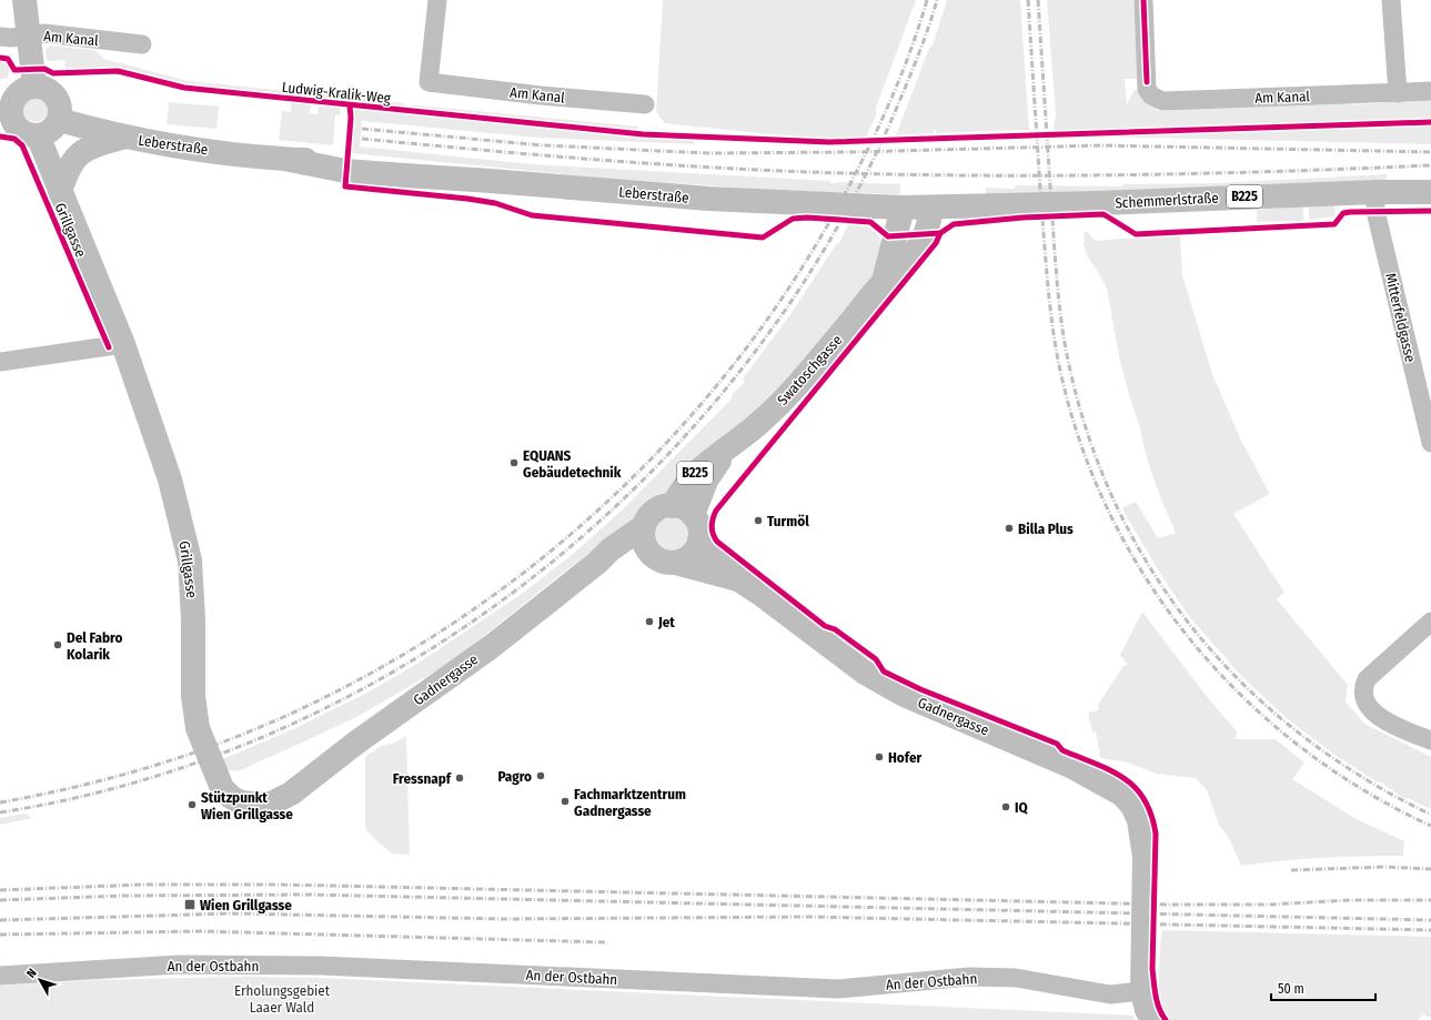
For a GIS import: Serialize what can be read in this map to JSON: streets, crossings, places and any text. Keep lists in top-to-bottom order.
{
  "streets": {
    "main road": [
      "Leberstraße",
      "B225",
      "Schemmerlstraße",
      "Grillgasse",
      "Swatoschgasse",
      "Gadnergasse"
    ],
    "street": ["Am Kanal", "Mitterfeldgasse", "An der Ostbahn"],
    "cycle path": ["Ludwig-Kralik-Weg"]
  },
  "crossings": [
    ["Leberstraße", "Schemmerlstraße"],
    ["Leberstraße", "Grillgasse"],
    ["Leberstraße", "Swatoschgasse"],
    ["Schemmerlstraße", "Mitterfeldgasse"],
    ["Schemmerlstraße", "Swatoschgasse"],
    ["Grillgasse", "Gadnergasse"],
    ["Swatoschgasse", "Gadnergasse"],
    ["Gadnergasse", "An der Ostbahn"]
  ],
  "parks": ["Erholungsgebiet Laaer Wald"],
  "places": {
    "other": [
      "EQUANS Gebäudetechnik",
      "Turmöl",
      "Billa Plus",
      "Jet",
      "Del Fabro Kolarik",
      "Hofer",
      "Pagro",
      "Fressnapf",
      "Fachmarktzentrum Gadnergasse",
      "Stützpunkt Wien Grillgasse",
      "IQ"
    ],
    "transit": ["Wien Grillgasse"]
  },
  "scale_bar": "50 m",
  "north": "top left"
}
